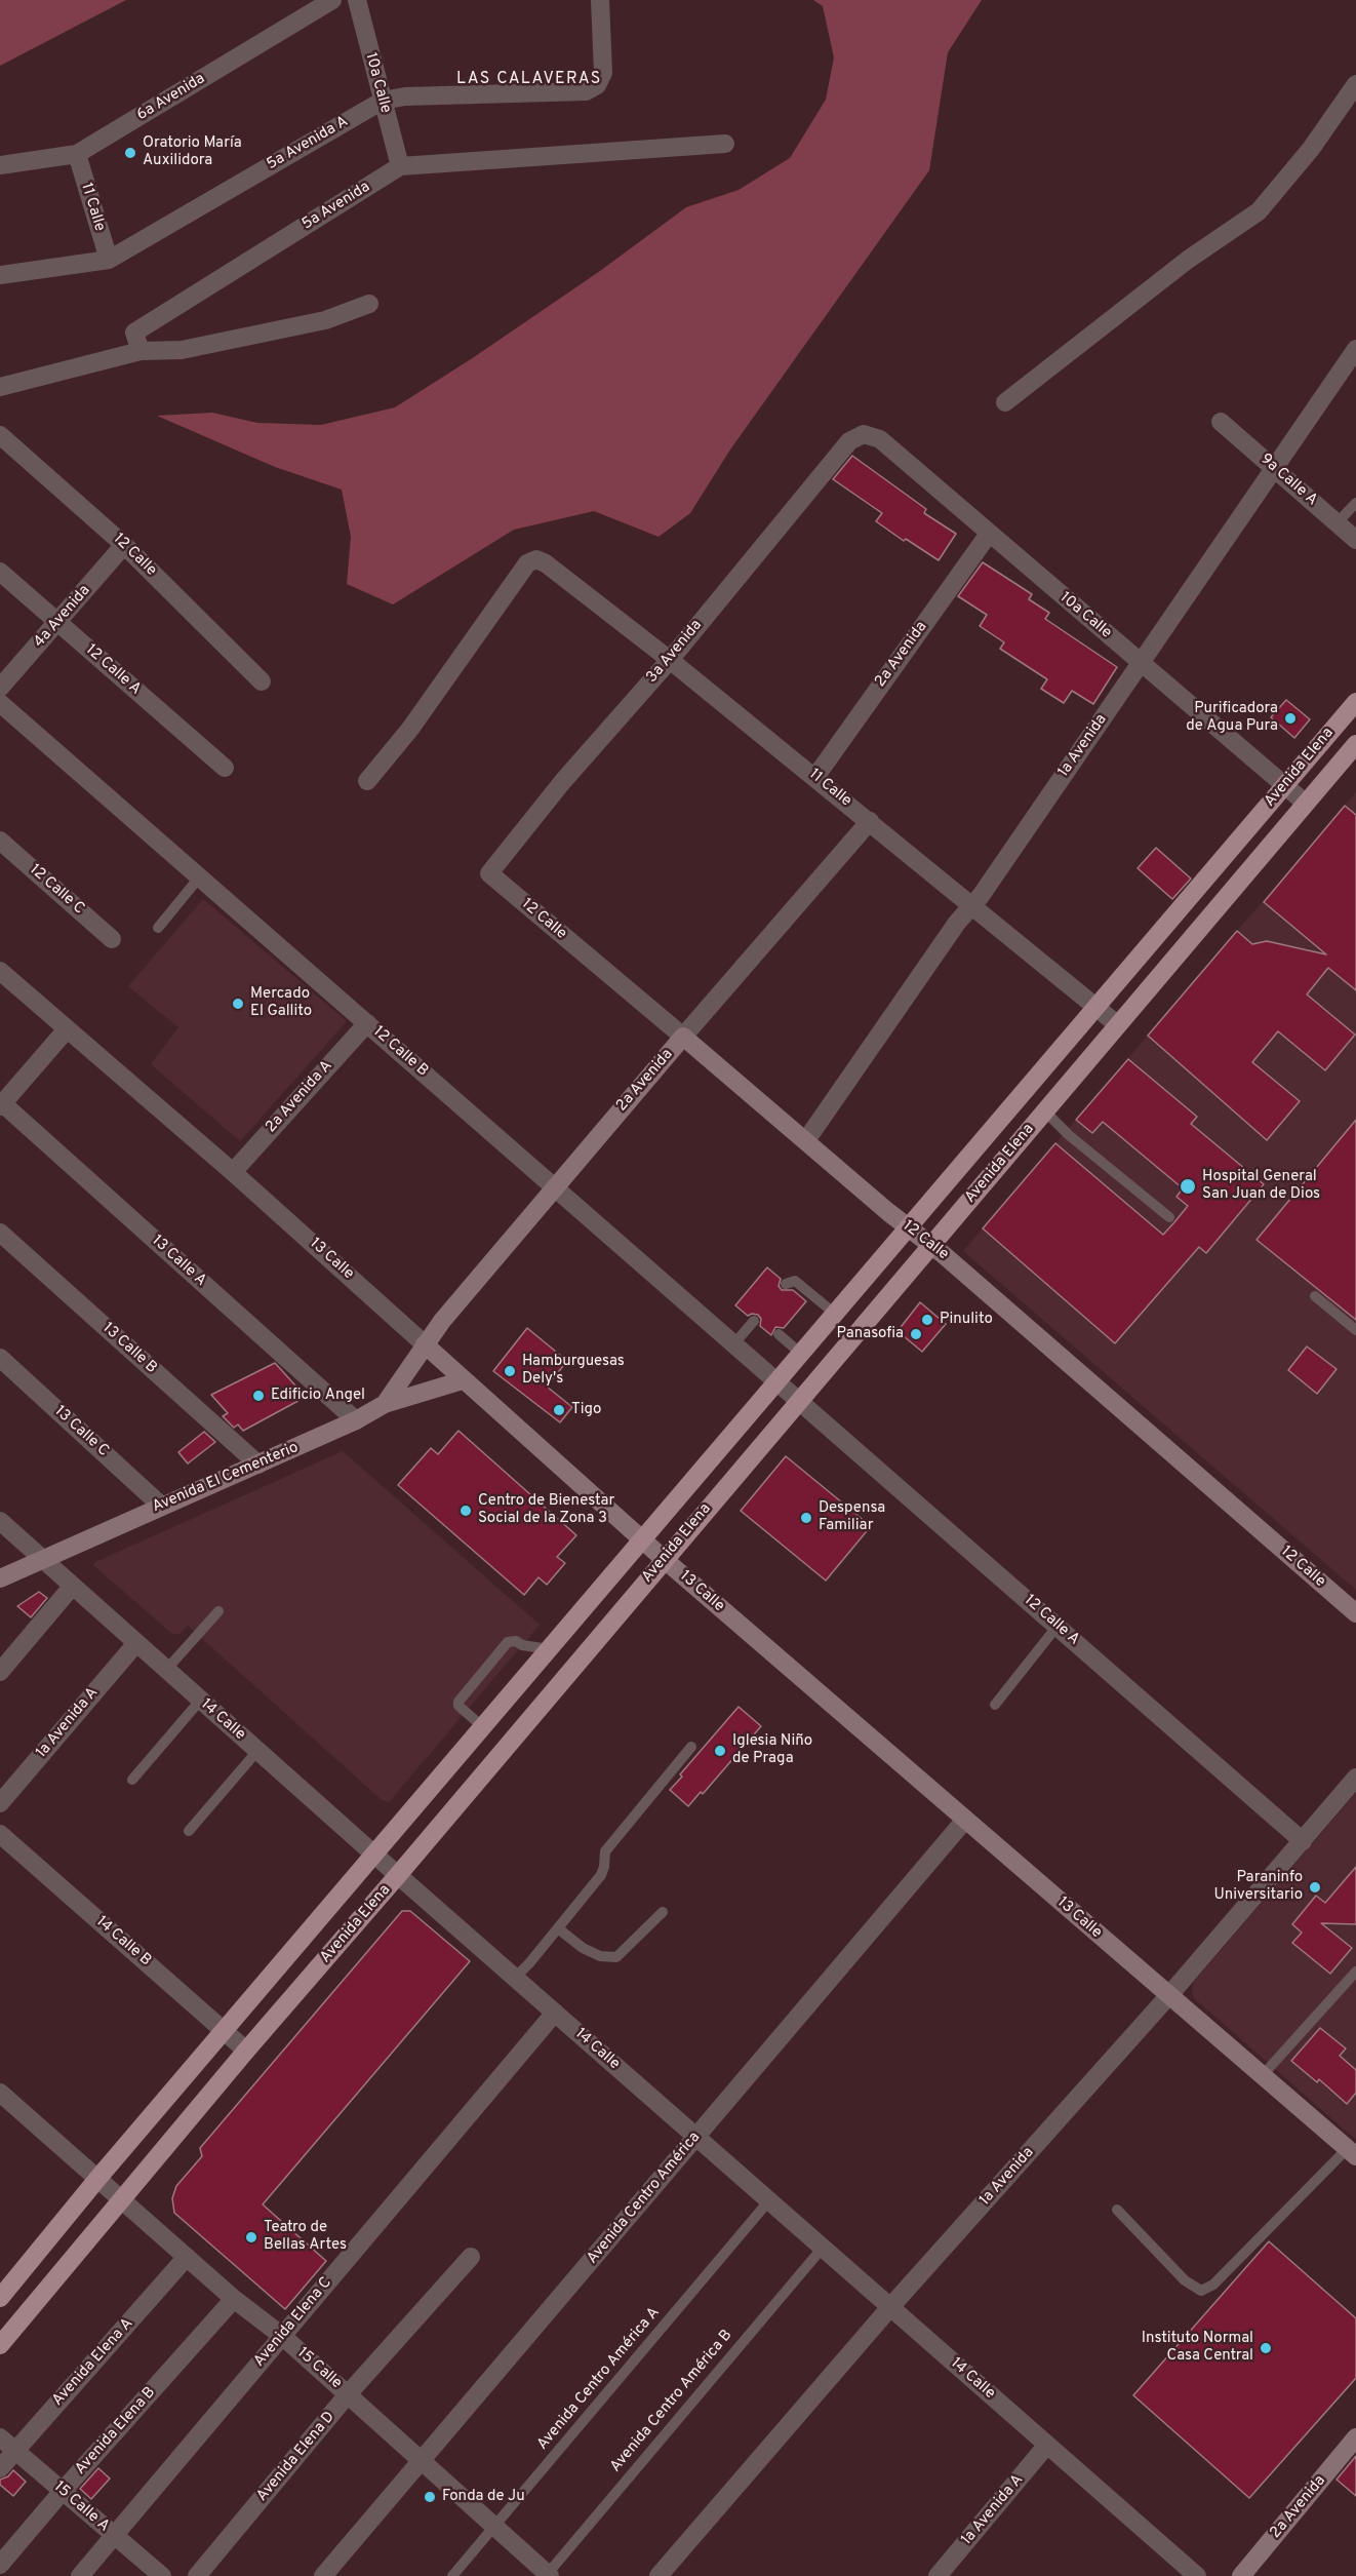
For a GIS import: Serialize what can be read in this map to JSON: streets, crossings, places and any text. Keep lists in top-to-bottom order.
{
  "streets": {
    "main road": [
      "12 Calle",
      "2a Avenida",
      "Avenida Elena",
      "13 Calle",
      "Avenida El Cementerio"
    ],
    "street": [
      "10a Calle",
      "6a Avenida",
      "5a Avenida A",
      "5a Avenida",
      "11 Calle",
      "9a Calle A",
      "4a Avenida",
      "3a Avenida",
      "12 Calle A",
      "1a Avenida",
      "12 Calle C",
      "12 Calle B",
      "2a Avenida A",
      "13 Calle A",
      "13 Calle B",
      "13 Calle C",
      "14 Calle",
      "1a Avenida A",
      "14 Calle B",
      "Avenida Centro América",
      "Avenida Elena C",
      "Avenida Elena A",
      "15 Calle",
      "Avenida Elena B",
      "Avenida Elena D",
      "15 Calle A"
    ],
    "lane": ["Avenida Centro América A", "Avenida Centro América B"]
  },
  "crossings": [
    ["10a Calle", "5a Avenida A"],
    ["10a Calle", "5a Avenida"],
    ["10a Calle", "3a Avenida"],
    ["10a Calle", "2a Avenida"],
    ["10a Calle", "1a Avenida"],
    ["10a Calle", "Avenida Elena"],
    ["6a Avenida", "11 Calle"],
    ["5a Avenida A", "11 Calle"],
    ["11 Calle", "3a Avenida"],
    ["11 Calle", "2a Avenida"],
    ["11 Calle", "1a Avenida"],
    ["11 Calle", "Avenida Elena"],
    ["9a Calle A", "1a Avenida"],
    ["12 Calle", "4a Avenida"],
    ["12 Calle", "3a Avenida"],
    ["12 Calle", "2a Avenida"],
    ["12 Calle", "1a Avenida"],
    ["12 Calle", "Avenida Elena"],
    ["4a Avenida", "12 Calle A"],
    ["2a Avenida", "12 Calle B"],
    ["2a Avenida", "13 Calle"],
    ["2a Avenida", "Avenida El Cementerio"],
    ["12 Calle A", "1a Avenida"],
    ["12 Calle A", "Avenida Elena"],
    ["12 Calle A", "12 Calle B"],
    ["1a Avenida", "13 Calle"],
    ["1a Avenida", "14 Calle"],
    ["Avenida Elena", "12 Calle B"],
    ["Avenida Elena", "13 Calle"],
    ["Avenida Elena", "14 Calle"],
    ["Avenida Elena", "14 Calle B"],
    ["Avenida Elena", "15 Calle"],
    ["12 Calle B", "2a Avenida A"],
    ["2a Avenida A", "13 Calle"],
    ["13 Calle", "Avenida El Cementerio"],
    ["13 Calle", "Avenida Centro América"],
    ["13 Calle A", "Avenida El Cementerio"],
    ["13 Calle B", "Avenida El Cementerio"],
    ["13 Calle C", "Avenida El Cementerio"],
    ["Avenida El Cementerio", "14 Calle"],
    ["14 Calle", "1a Avenida A"],
    ["14 Calle", "Avenida Centro América"],
    ["14 Calle", "Avenida Elena C"],
    ["14 Calle", "Avenida Centro América A"],
    ["14 Calle", "Avenida Centro América B"],
    ["Avenida Centro América", "15 Calle"],
    ["Avenida Elena C", "15 Calle"],
    ["Avenida Elena C", "15 Calle A"],
    ["Avenida Elena A", "15 Calle"],
    ["Avenida Elena A", "15 Calle A"],
    ["15 Calle", "Avenida Centro América A"],
    ["15 Calle", "Avenida Centro América B"],
    ["15 Calle", "Avenida Elena B"],
    ["15 Calle", "Avenida Elena D"],
    ["Avenida Elena B", "15 Calle A"]
  ],
  "districts": ["LAS CALAVERAS"],
  "places": [
    "Oratorio María Auxilidora",
    "Purificadora de Agua Pura",
    "Mercado El Gallito",
    "Hospital General San Juan de Dios",
    "Pinulito",
    "Panasofia",
    "Hamburguesas Dely's",
    "Edificio Angel",
    "Tigo",
    "Centro de Bienestar Social de la Zona 3",
    "Despensa Familiar",
    "Iglesia Niño de Praga",
    "Paraninfo Universitario",
    "Teatro de Bellas Artes",
    "Instituto Normal Casa Central",
    "Fonda de Ju"
  ]
}
